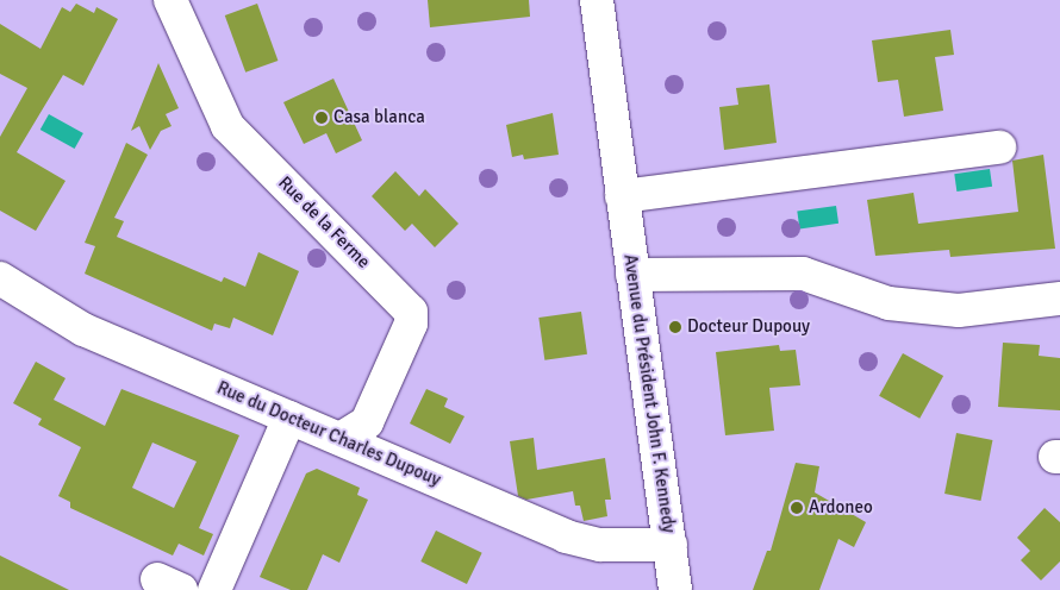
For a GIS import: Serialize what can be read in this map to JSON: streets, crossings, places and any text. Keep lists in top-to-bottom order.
{
  "streets": {
    "street": ["Rue de la Ferme", "Avenue du Président John F. Kennedy", "Rue du Docteur Charles Dupouy"]
  },
  "crossings": [
    ["Rue de la Ferme", "Rue du Docteur Charles Dupouy"],
    ["Avenue du Président John F. Kennedy", "Rue du Docteur Charles Dupouy"]
  ],
  "places": ["Casa blanca", "Docteur Dupouy", "Ardoneo"]
}
